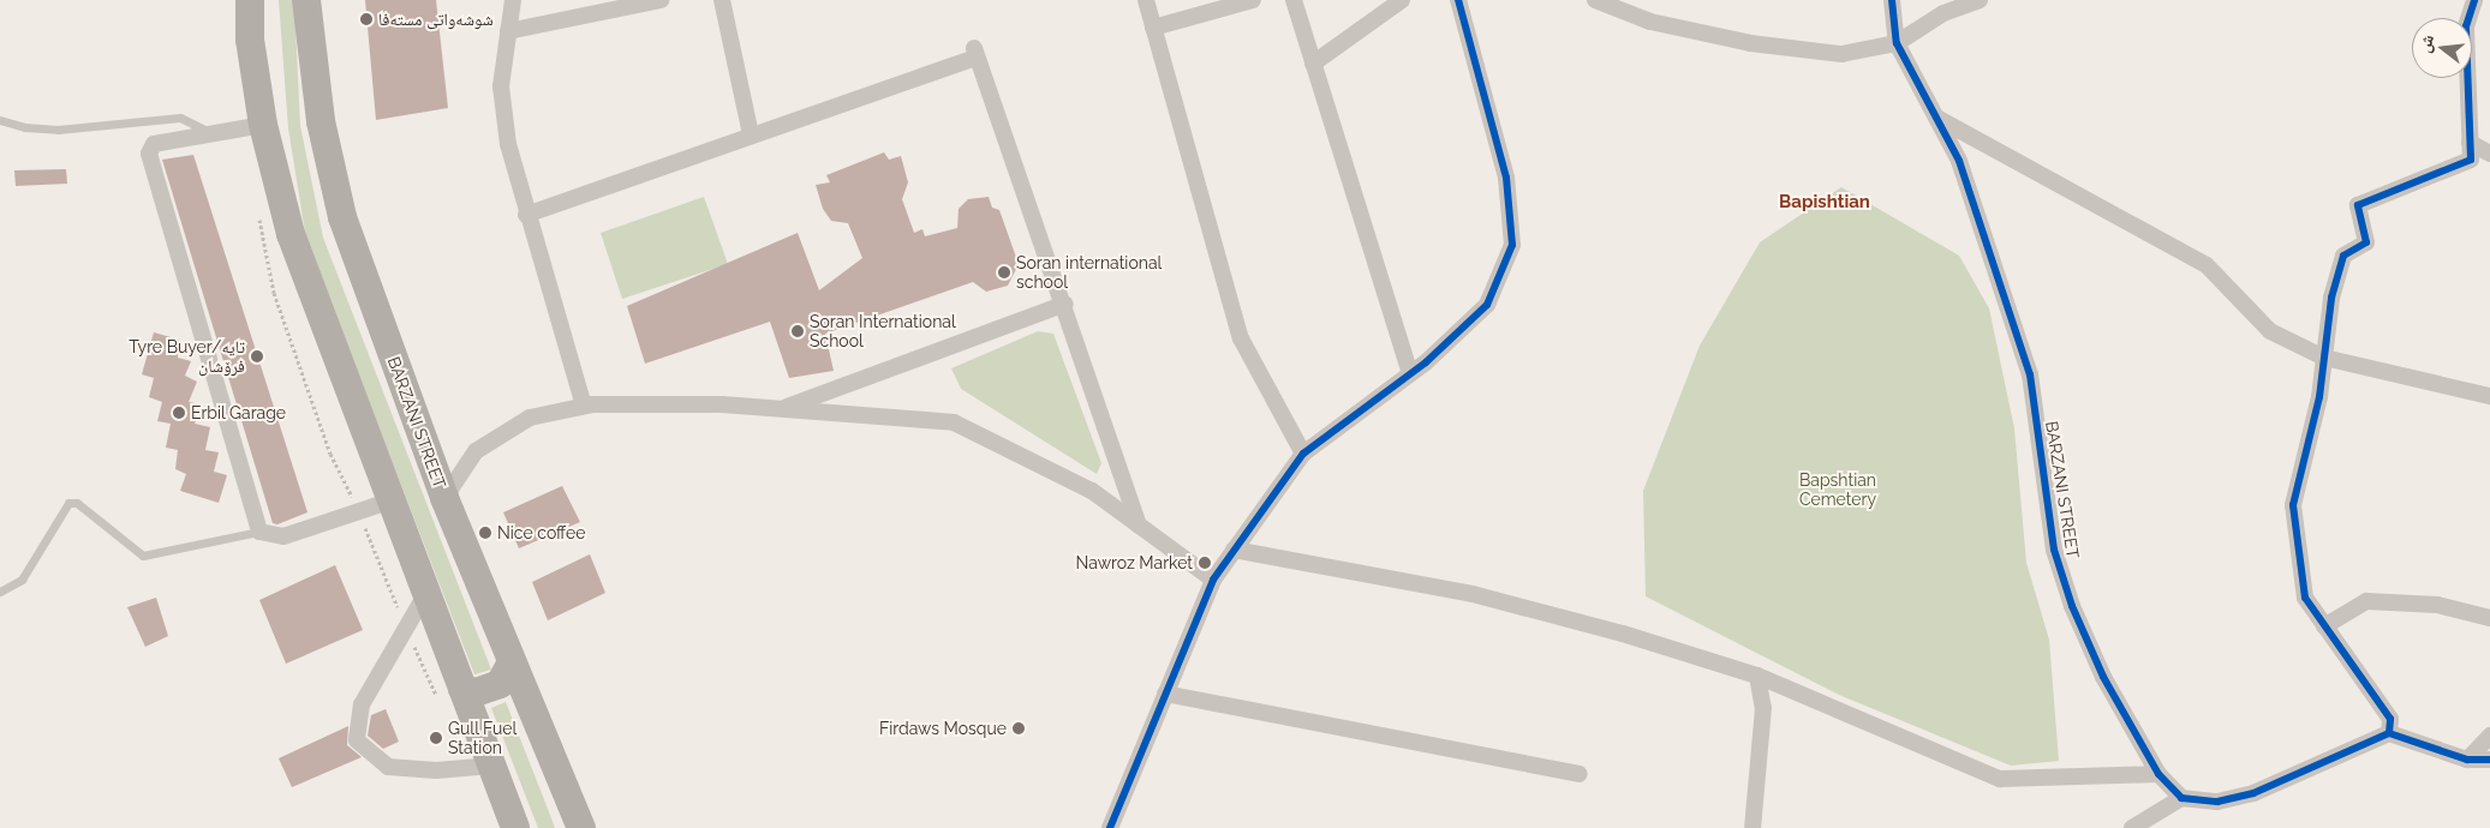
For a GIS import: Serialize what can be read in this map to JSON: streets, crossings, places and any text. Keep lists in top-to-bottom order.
{
  "streets": {
    "highway": ["BARZANI STREET"]
  },
  "districts": ["Bapishtian"],
  "parks": ["Bapshtian Cemetery"],
  "places": [
    "شوشەواتی مستەفا",
    "Soran international school",
    "Soran International School",
    "Tyre Buyer/تایە فرۆشان",
    "Erbil Garage",
    "Nice coffee",
    "Nawroz Market",
    "Firdaws Mosque",
    "Gull Fuel Station"
  ],
  "north": "left"
}
